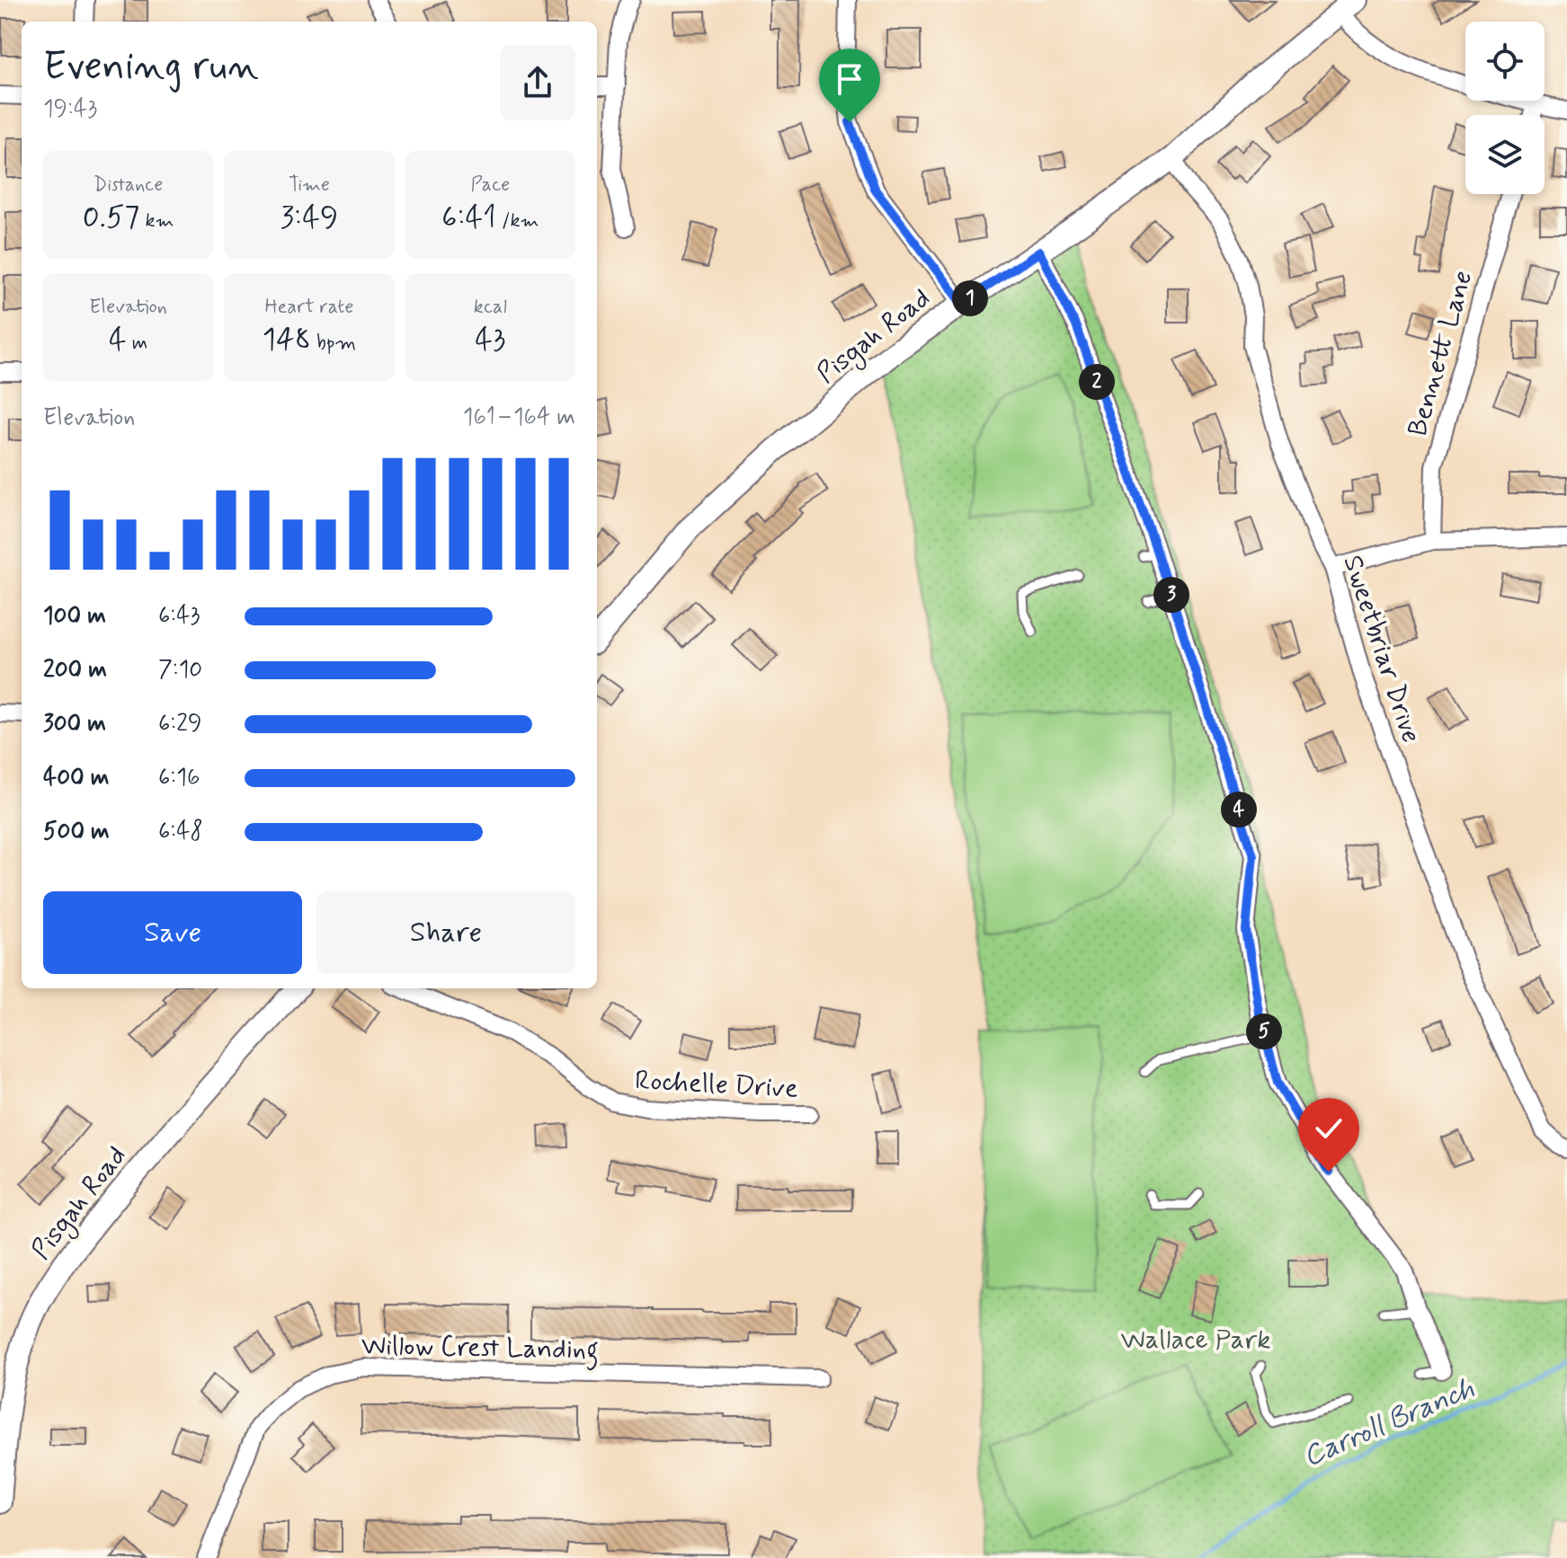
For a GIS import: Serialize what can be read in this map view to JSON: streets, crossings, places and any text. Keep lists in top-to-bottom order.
{
  "streets": {
    "street": [
      "Pisgah Road",
      "Bennett Lane",
      "Sweetbriar Drive",
      "Rochelle Drive",
      "Willow Crest Landing"
    ]
  },
  "crossings": [
    ["Pisgah Road", "Sweetbriar Drive"]
  ],
  "water": ["Carroll Branch"],
  "parks": ["Wallace Park"],
  "page": {
    "heading": ["Evening run", "19:43"],
    "stats": [
      ["Distance", "0.57 km"],
      ["Time", "3:49"],
      ["Pace", "6:41 /km"],
      ["Elevation", "4 m"],
      ["Heart rate", "148 bpm"],
      ["kcal", "43"]
    ],
    "pins": [
      "1",
      "2",
      "3",
      "4",
      "5"
    ],
    "chart": ["Elevation", "161–164 m"],
    "list": [
      {
        "name": "100 m",
        "note": "6:43"
      },
      {
        "name": "200 m",
        "note": "7:10"
      },
      {
        "name": "300 m",
        "note": "6:29"
      },
      {
        "name": "400 m",
        "note": "6:16"
      },
      {
        "name": "500 m",
        "note": "6:48"
      }
    ],
    "buttons": ["Save", "Share"]
  }
}
